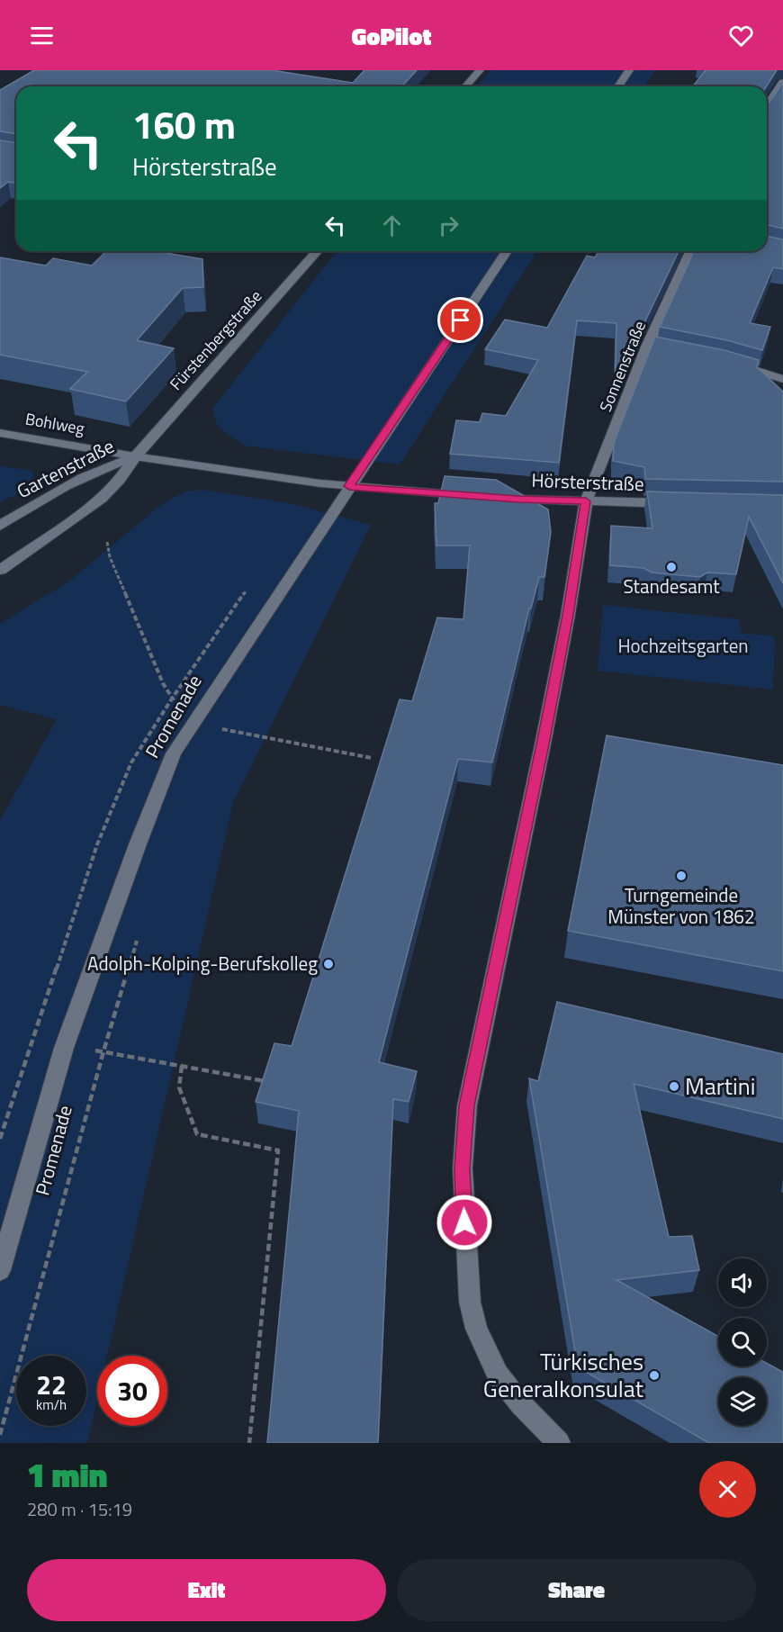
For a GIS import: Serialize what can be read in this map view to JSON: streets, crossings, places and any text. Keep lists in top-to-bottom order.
{
  "streets": {
    "street": [
      "Fürstenbergstraße",
      "Sonnenstraße",
      "Bohlweg",
      "Gartenstraße",
      "Hörsterstraße",
      "Promenade"
    ]
  },
  "crossings": [
    ["Fürstenbergstraße", "Bohlweg"],
    ["Fürstenbergstraße", "Gartenstraße"],
    ["Sonnenstraße", "Hörsterstraße"],
    ["Bohlweg", "Gartenstraße"]
  ],
  "parks": ["Hochzeitsgarten"],
  "places": [
    "Standesamt",
    "Turngemeinde Münster von 1862",
    "Adolph-Kolping-Berufskolleg",
    "Martini",
    "Türkisches Generalkonsulat"
  ],
  "page": {
    "header": "GoPilot",
    "turn": ["160 m", "Hörsterstraße"],
    "speed": "22 km/h",
    "limit": "30",
    "heading": ["1 min", "280 m · 15:19"],
    "buttons": ["Exit", "Share"]
  }
}
